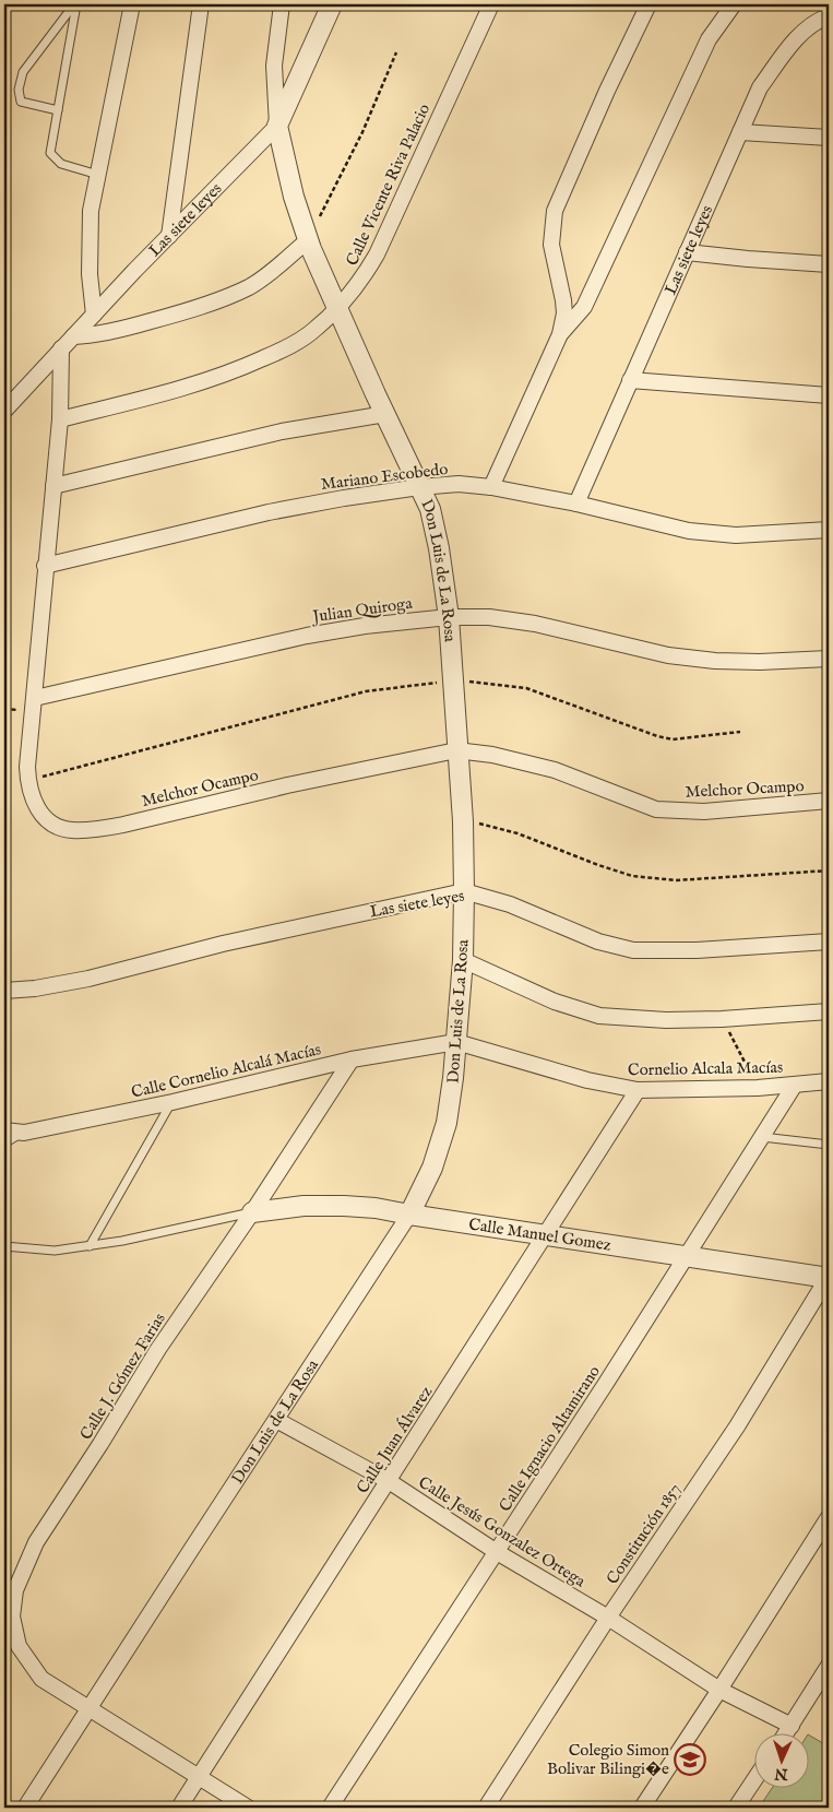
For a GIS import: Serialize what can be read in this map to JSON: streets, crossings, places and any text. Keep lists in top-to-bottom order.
{
  "streets": {
    "street": [
      "Calle Vicente Riva Palacio",
      "Las siete leyes",
      "Mariano Escobedo",
      "Don Luis de La Rosa",
      "Julian Quiroga",
      "Melchor Ocampo",
      "Cornelio Alcala Macías",
      "Calle Cornelio Alcalá Macías",
      "Calle Manuel Gomez",
      "Calle J. Gómez Farias",
      "Calle Ignacio Altamirano",
      "Calle Juan Álvarez",
      "Calle Jesús Gonzalez Ortega",
      "Constitución 1857"
    ]
  },
  "crossings": [
    ["Calle Vicente Riva Palacio", "Don Luis de La Rosa"],
    ["Calle Vicente Riva Palacio", "Melchor Ocampo"],
    ["Las siete leyes", "Mariano Escobedo"],
    ["Las siete leyes", "Don Luis de La Rosa"],
    ["Las siete leyes", "Melchor Ocampo"],
    ["Mariano Escobedo", "Don Luis de La Rosa"],
    ["Mariano Escobedo", "Melchor Ocampo"],
    ["Don Luis de La Rosa", "Julian Quiroga"],
    ["Don Luis de La Rosa", "Melchor Ocampo"],
    ["Don Luis de La Rosa", "Cornelio Alcala Macías"],
    ["Don Luis de La Rosa", "Calle Cornelio Alcalá Macías"],
    ["Don Luis de La Rosa", "Calle Manuel Gomez"],
    ["Don Luis de La Rosa", "Calle J. Gómez Farias"],
    ["Don Luis de La Rosa", "Calle Jesús Gonzalez Ortega"],
    ["Julian Quiroga", "Melchor Ocampo"],
    ["Cornelio Alcala Macías", "Calle Cornelio Alcalá Macías"],
    ["Cornelio Alcala Macías", "Calle Ignacio Altamirano"],
    ["Cornelio Alcala Macías", "Calle Juan Álvarez"],
    ["Calle Cornelio Alcalá Macías", "Calle J. Gómez Farias"],
    ["Calle Manuel Gomez", "Calle J. Gómez Farias"],
    ["Calle Manuel Gomez", "Calle Ignacio Altamirano"],
    ["Calle Manuel Gomez", "Calle Juan Álvarez"],
    ["Calle Manuel Gomez", "Constitución 1857"],
    ["Calle J. Gómez Farias", "Calle Juan Álvarez"],
    ["Calle Ignacio Altamirano", "Calle Jesús Gonzalez Ortega"],
    ["Calle Juan Álvarez", "Calle Jesús Gonzalez Ortega"],
    ["Calle Jesús Gonzalez Ortega", "Constitución 1857"]
  ],
  "places": {
    "school or university": ["Colegio Simon Bolivar Bilingi�e"]
  },
  "north": "bottom"
}
